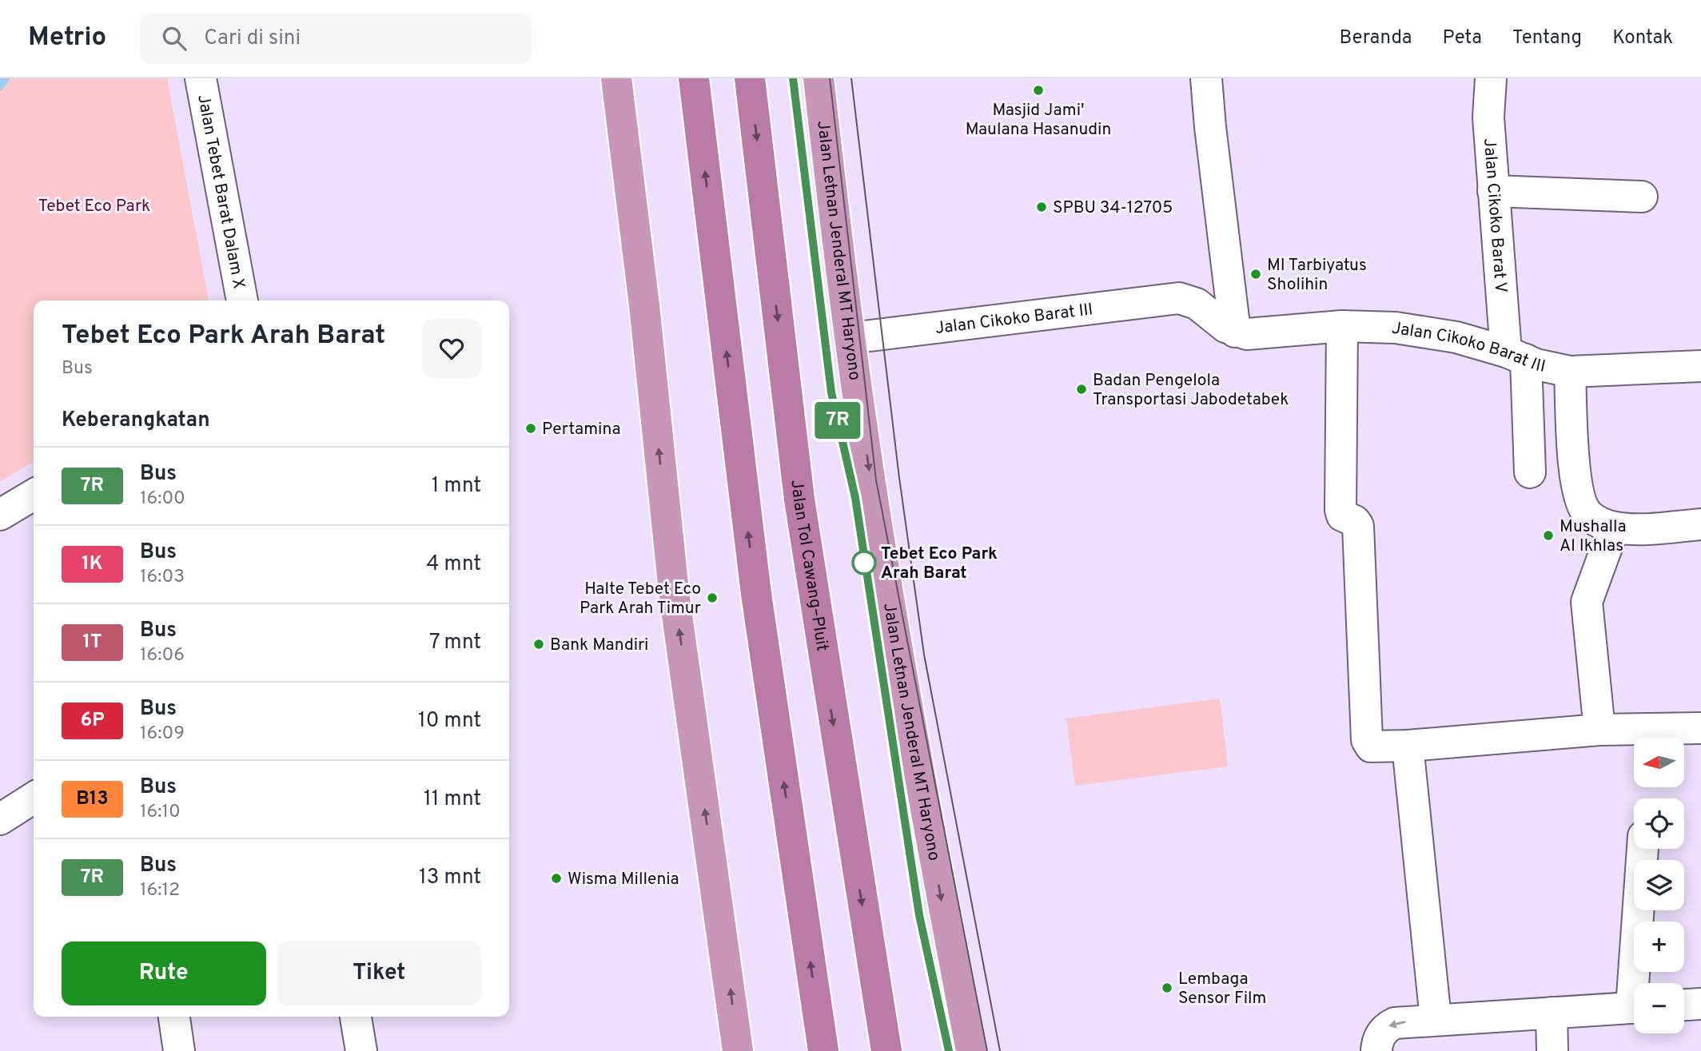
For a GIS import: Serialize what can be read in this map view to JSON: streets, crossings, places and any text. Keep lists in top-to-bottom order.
{
  "streets": {
    "highway": ["Jalan Letnan Jenderal MT Haryono", "Jalan Tol Cawang–Pluit"],
    "street": ["Jalan Tebet Barat Dalam X", "Jalan Cikoko Barat V", "Jalan Cikoko Barat III"]
  },
  "crossings": [
    ["Jalan Cikoko Barat V", "Jalan Cikoko Barat III"],
    ["Jalan Letnan Jenderal MT Haryono", "Jalan Cikoko Barat III"]
  ],
  "parks": ["Tebet Eco Park"],
  "places": [
    "Masjid Jami' Maulana Hasanudin",
    "SPBU 34-12705",
    "MI Tarbiyatus Sholihin",
    "Badan Pengelola Transportasi Jabodetabek",
    "Pertamina",
    "Mushalla Al Ikhlas",
    "Tebet Eco Park Arah Barat",
    "Halte Tebet Eco Park Arah Timur",
    "Bank Mandiri",
    "Wisma Millenia",
    "Lembaga Sensor Film"
  ],
  "lines": ["bus line 7R"],
  "north": "left",
  "page": {
    "header": "Metrio",
    "search": "Cari di sini",
    "nav": [
      "Beranda",
      "Peta",
      "Tentang",
      "Kontak"
    ],
    "on_map": "7R",
    "heading": [
      ["Tebet Eco Park Arah Barat", "Bus"],
      "Keberangkatan"
    ],
    "list": [
      {
        "mark": "7R",
        "name": "Bus",
        "note": "16:00",
        "value": "1 mnt"
      },
      {
        "mark": "1K",
        "name": "Bus",
        "note": "16:03",
        "value": "4 mnt"
      },
      {
        "mark": "1T",
        "name": "Bus",
        "note": "16:06",
        "value": "7 mnt"
      },
      {
        "mark": "6P",
        "name": "Bus",
        "note": "16:09",
        "value": "10 mnt"
      },
      {
        "mark": "B13",
        "name": "Bus",
        "note": "16:10",
        "value": "11 mnt"
      },
      {
        "mark": "7R",
        "name": "Bus",
        "note": "16:12",
        "value": "13 mnt"
      }
    ],
    "map_buttons": ["+", "−"],
    "buttons": ["Rute", "Tiket"]
  }
}
